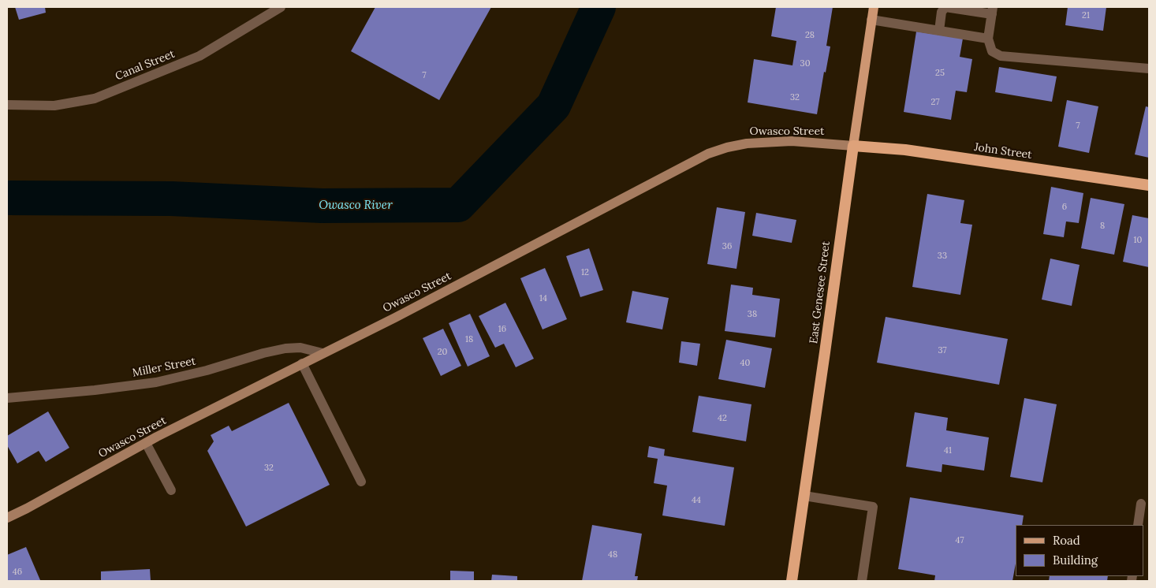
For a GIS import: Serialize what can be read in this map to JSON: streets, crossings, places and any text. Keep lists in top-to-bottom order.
{
  "streets": {
    "highway": ["John Street", "East Genesee Street"],
    "main road": ["Owasco Street"],
    "street": ["Canal Street", "Miller Street"]
  },
  "crossings": [
    ["Owasco Street", "John Street"],
    ["Owasco Street", "East Genesee Street"],
    ["Owasco Street", "Miller Street"],
    ["John Street", "East Genesee Street"]
  ],
  "water": ["Owasco River"],
  "house_numbers": [
    "21",
    "28",
    "30",
    "25",
    "7",
    "32",
    "27",
    "7",
    "6",
    "8",
    "10",
    "36",
    "33",
    "12",
    "14",
    "38",
    "16",
    "18",
    "37",
    "20",
    "40",
    "42",
    "41",
    "32",
    "44",
    "47",
    "48",
    "46"
  ],
  "legend": ["Road", "Building"]
}
